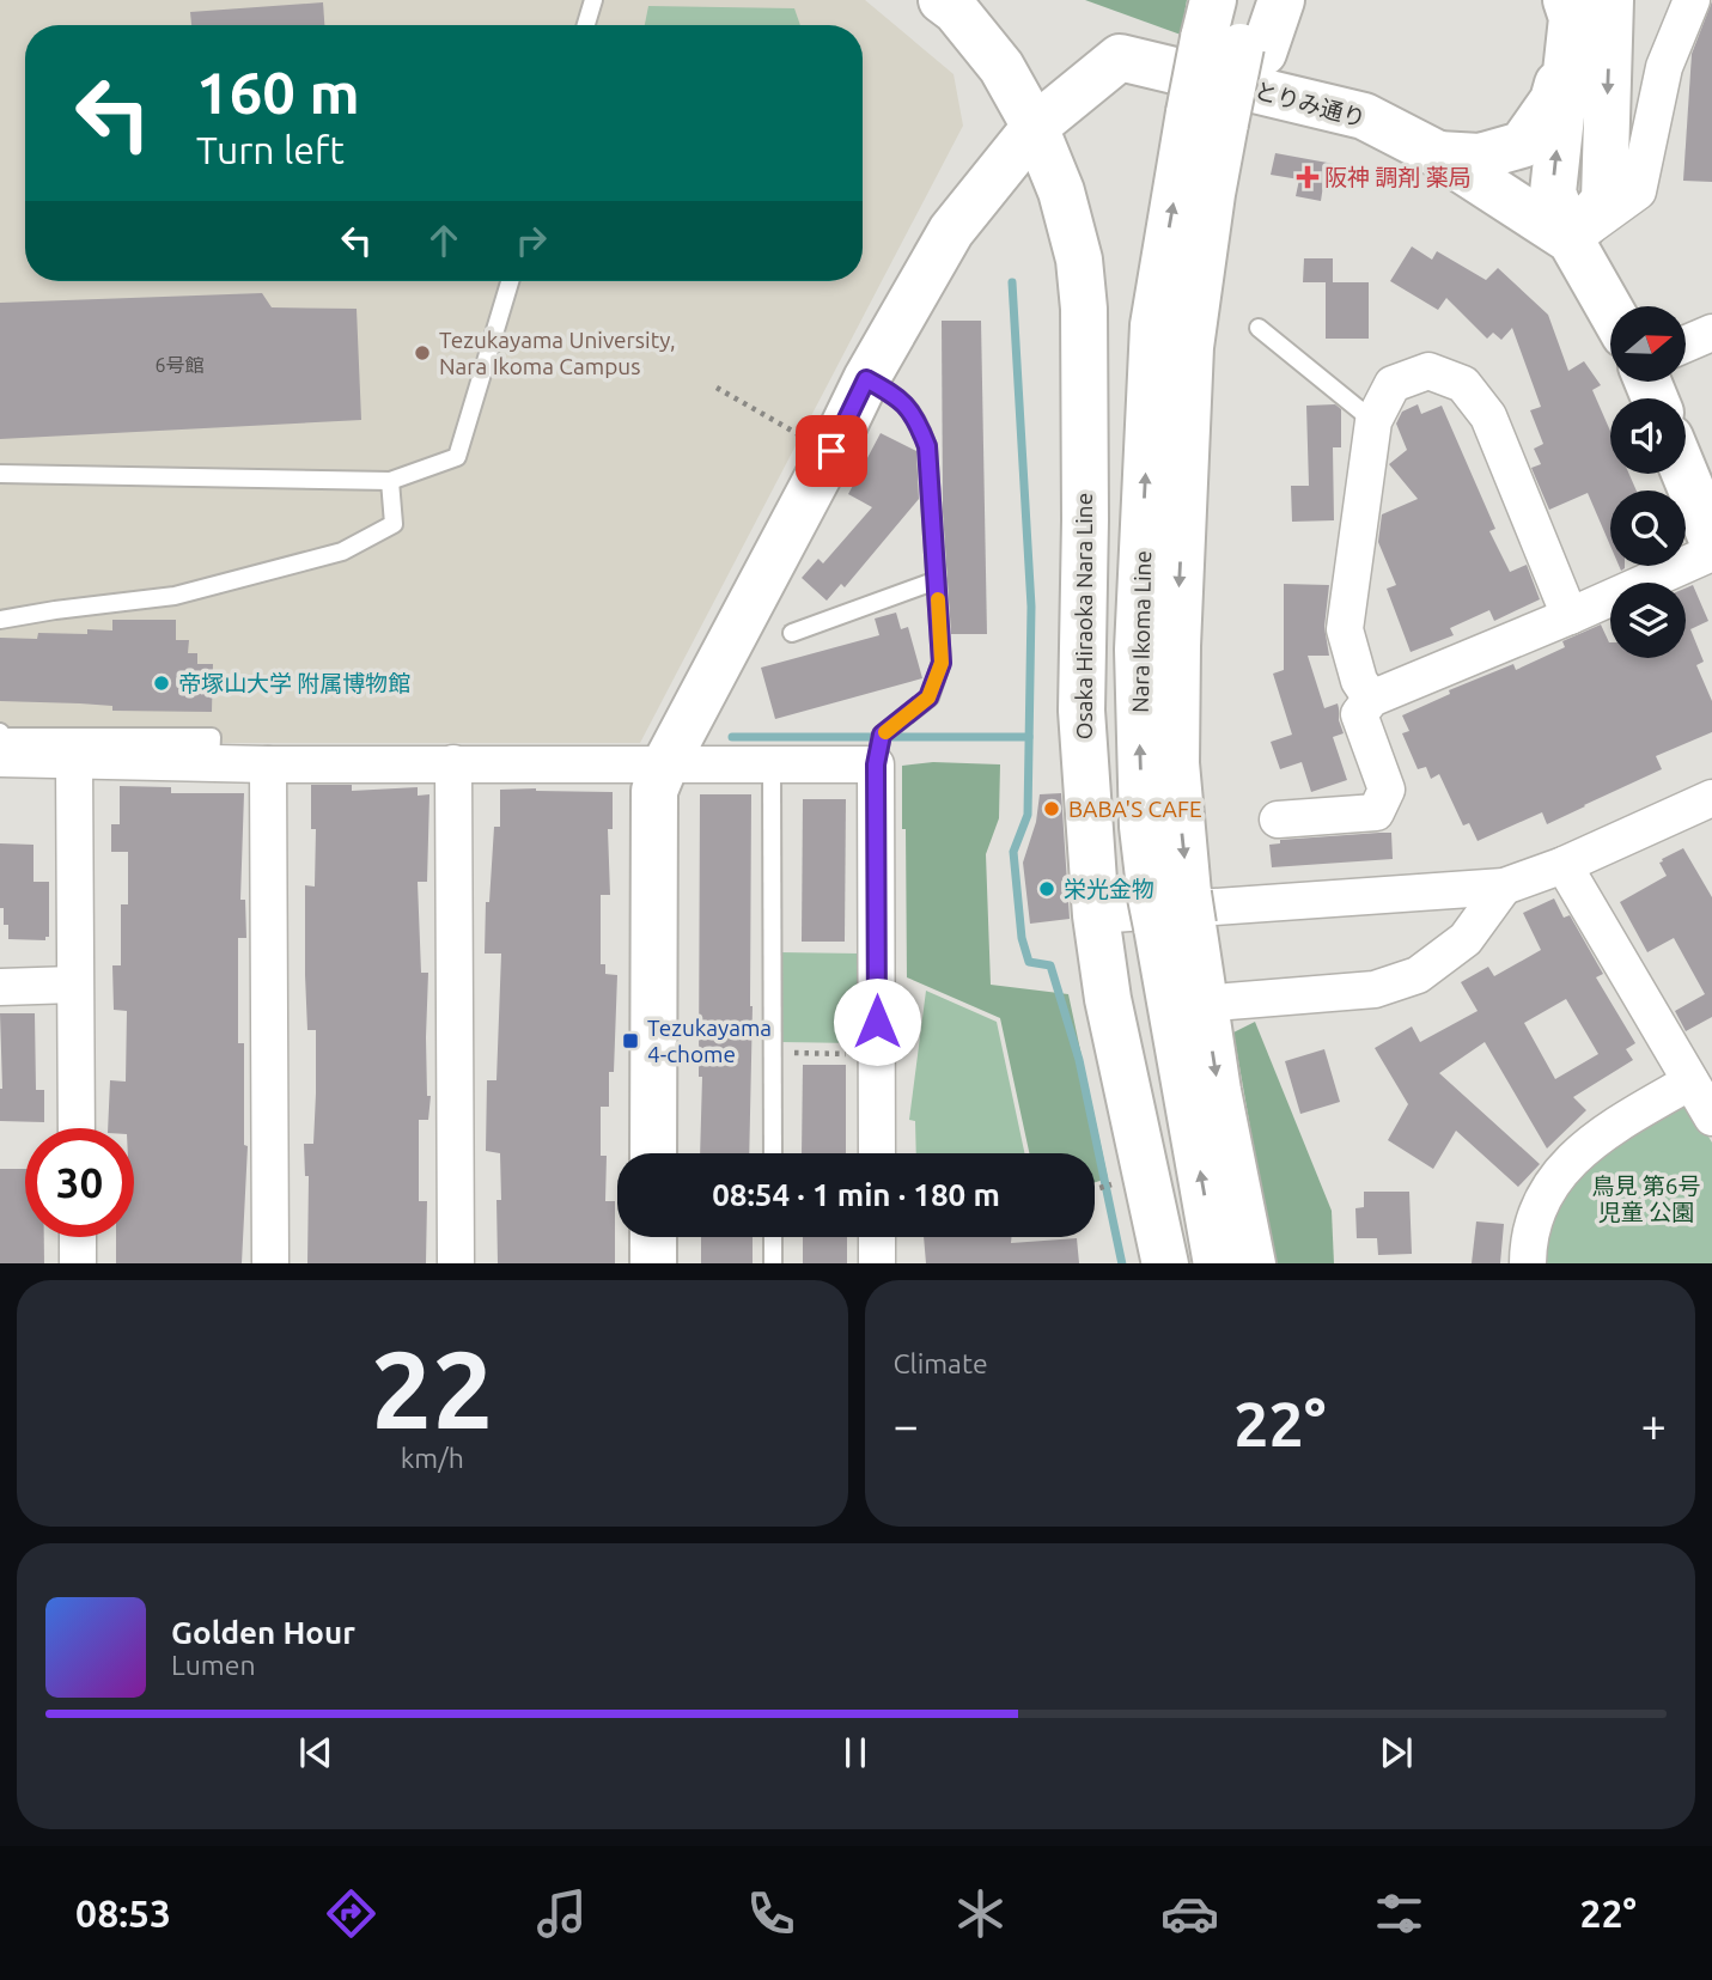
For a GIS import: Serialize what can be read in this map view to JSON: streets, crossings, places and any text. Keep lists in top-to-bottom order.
{
  "streets": {
    "main road": ["とりみ通り", "Osaka Hiraoka Nara Line", "Nara Ikoma Line"]
  },
  "crossings": [
    ["とりみ通り", "Osaka Hiraoka Nara Line"]
  ],
  "parks": ["鳥見 第6号 児童 公園"],
  "places": {
    "health": ["阪神 調剤 薬局"],
    "other": [
      "Tezukayama University, Nara Ikoma Campus",
      "帝塚山大学 附属博物館",
      "BABA'S CAFE",
      "栄光金物"
    ],
    "transit": ["Tezukayama 4-chome"]
  },
  "house_numbers": ["6号館"],
  "north": "right",
  "page": {
    "turn": ["160 m", "Turn left"],
    "limit": "30",
    "trip": "08:54 · 1 min · 180 m",
    "tile": [
      ["22", "km/h"],
      "Climate"
    ],
    "heat": ["−", "22°", "+"],
    "song": ["Golden Hour", "Lumen"],
    "tabs": ["08:53", "22°"]
  }
}
